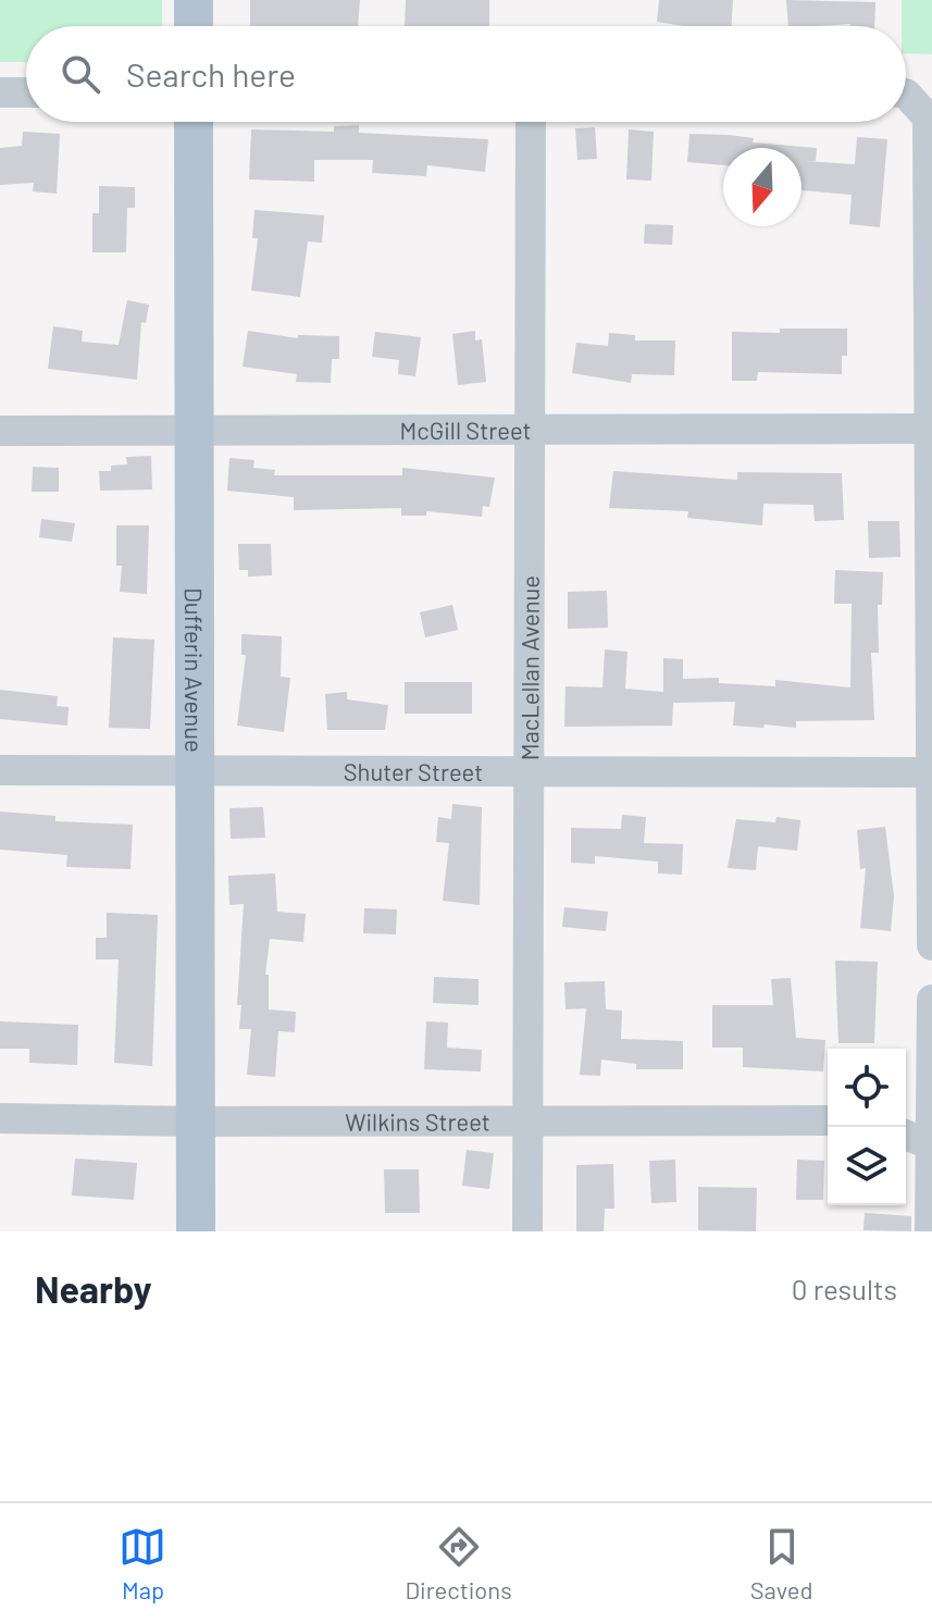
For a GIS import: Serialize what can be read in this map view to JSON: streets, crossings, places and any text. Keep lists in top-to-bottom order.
{
  "streets": {
    "main road": ["Dufferin Avenue"],
    "street": [
      "McGill Street",
      "MacLellan Avenue",
      "Shuter Street",
      "Wilkins Street"
    ]
  },
  "crossings": [
    ["McGill Street", "Dufferin Avenue"],
    ["McGill Street", "MacLellan Avenue"],
    ["Dufferin Avenue", "Shuter Street"],
    ["Dufferin Avenue", "Wilkins Street"],
    ["MacLellan Avenue", "Shuter Street"],
    ["MacLellan Avenue", "Wilkins Street"]
  ],
  "north": "bottom",
  "page": {
    "search": "Search here",
    "heading": ["Nearby", "0 results"],
    "nav": ["Map", "Directions", "Saved"]
  }
}
